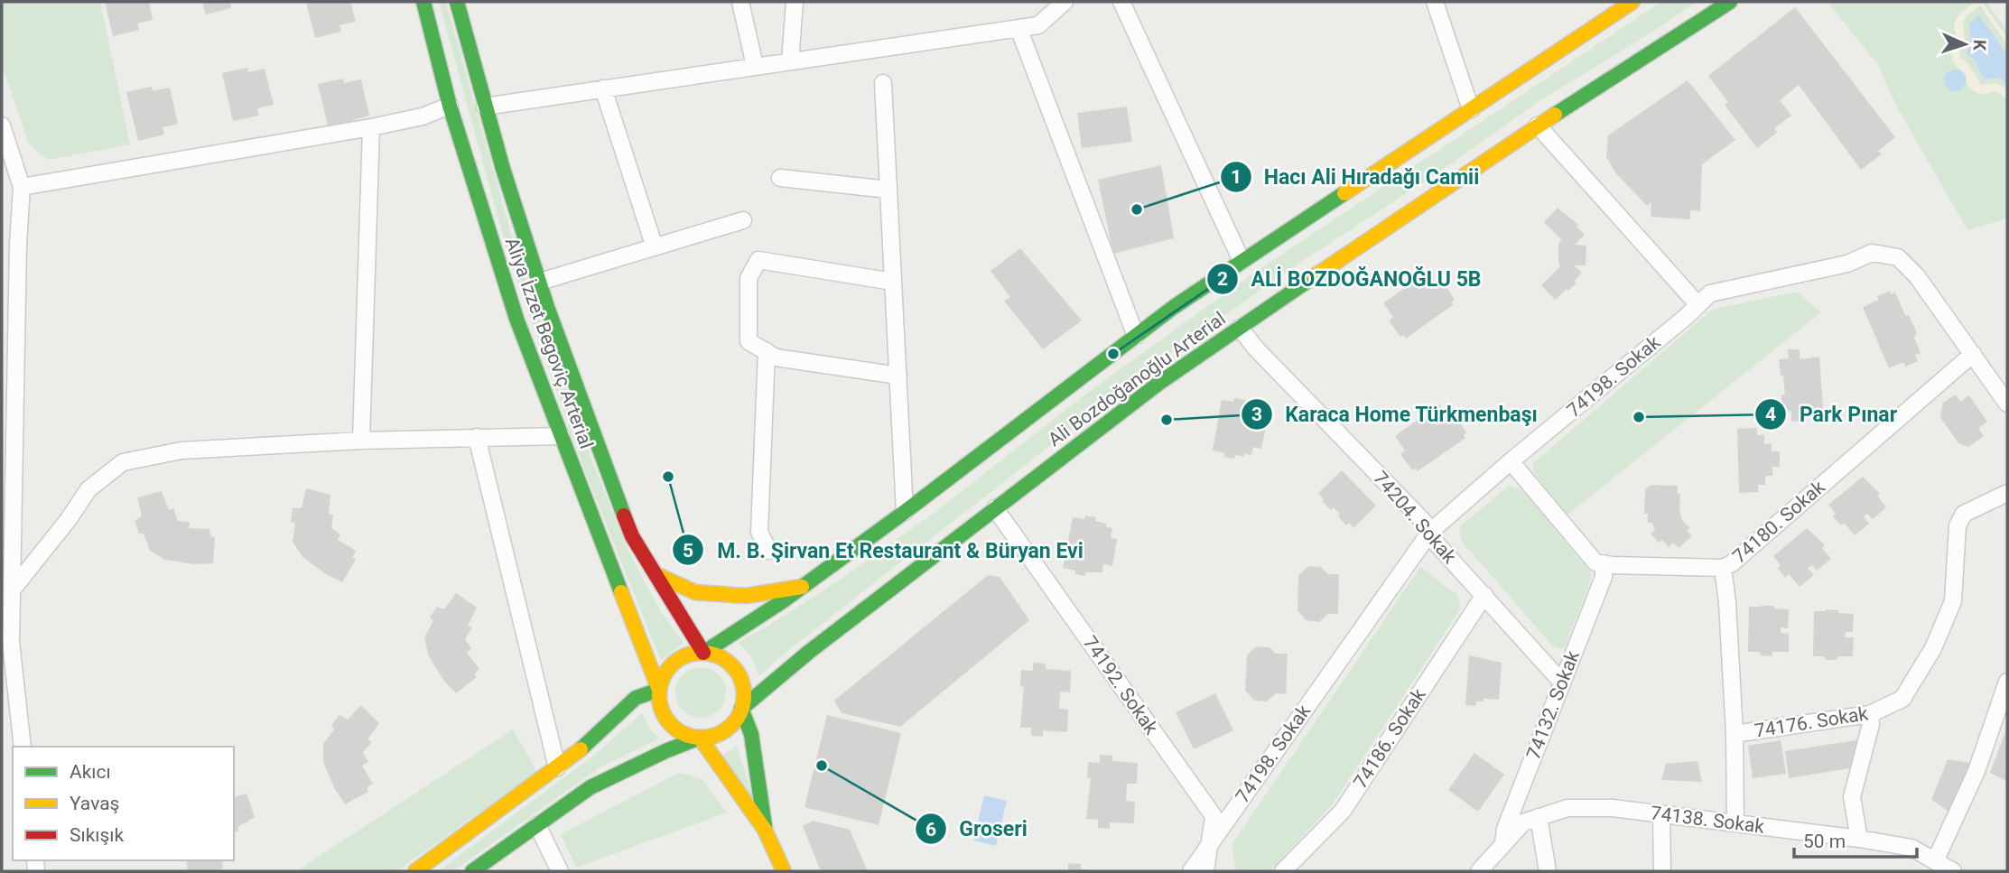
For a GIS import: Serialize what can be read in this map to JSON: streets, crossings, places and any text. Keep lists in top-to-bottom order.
{
  "streets": {
    "main road": ["Aliya İzzet Begoviç Arterial", "Ali Bozdoğanoğlu Arterial"],
    "street": [
      "74198. Sokak",
      "74204. Sokak",
      "74180. Sokak",
      "74192. Sokak",
      "74132. Sokak",
      "74176. Sokak",
      "74186. Sokak",
      "74138. Sokak"
    ]
  },
  "crossings": [
    ["Aliya İzzet Begoviç Arterial", "Ali Bozdoğanoğlu Arterial"],
    ["74198. Sokak", "74204. Sokak"],
    ["74198. Sokak", "74180. Sokak"],
    ["74198. Sokak", "74192. Sokak"],
    ["Ali Bozdoğanoğlu Arterial", "74204. Sokak"],
    ["Ali Bozdoğanoğlu Arterial", "74192. Sokak"],
    ["74204. Sokak", "74132. Sokak"],
    ["74204. Sokak", "74186. Sokak"],
    ["74180. Sokak", "74132. Sokak"],
    ["74132. Sokak", "74138. Sokak"]
  ],
  "places": [
    "Hacı Ali Hıradağı Camii",
    "ALİ BOZDOĞANOĞLU 5B",
    "Park Pınar",
    "Karaca Home Türkmenbaşı",
    "M. B. Şirvan Et Restaurant & Büryan Evi",
    "Groseri"
  ],
  "legend": ["Akıcı", "Yavaş", "Sıkışık"],
  "scale_bar": "50 m",
  "north": "right"
}
